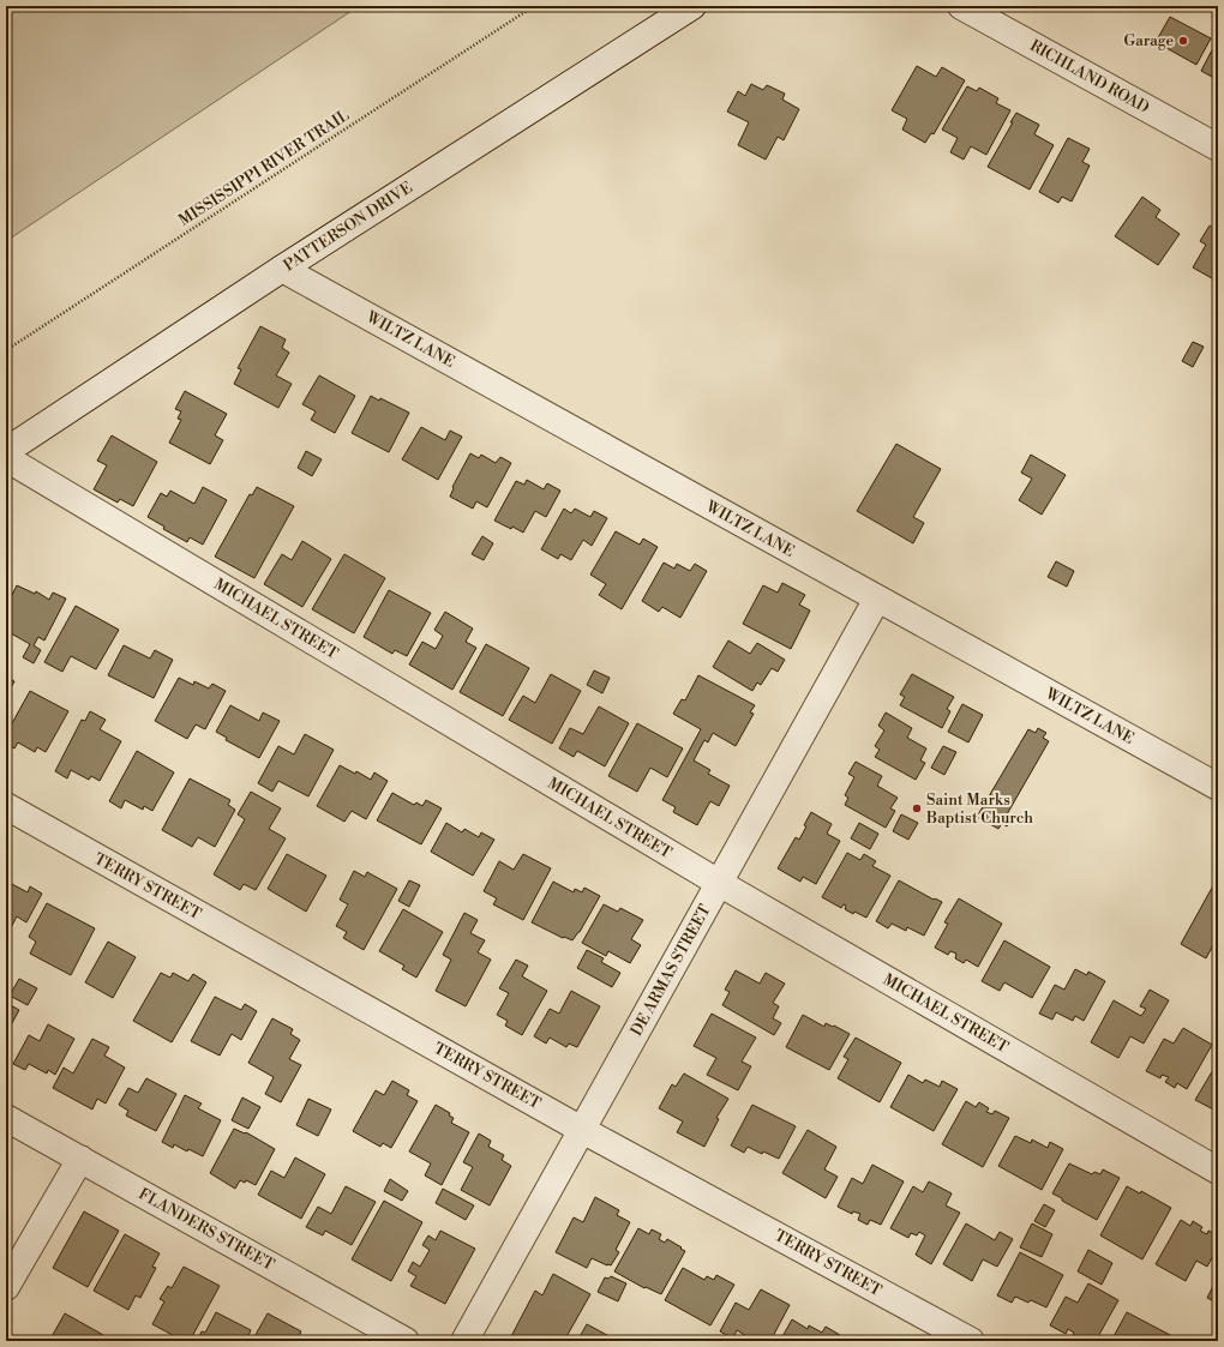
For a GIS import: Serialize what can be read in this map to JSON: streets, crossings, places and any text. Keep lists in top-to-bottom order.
{
  "streets": {
    "street": [
      "RICHLAND ROAD",
      "PATTERSON DRIVE",
      "WILTZ LANE",
      "MICHAEL STREET",
      "TERRY STREET",
      "DE ARMAS STREET",
      "FLANDERS STREET"
    ],
    "path": ["MISSISSIPPI RIVER TRAIL"]
  },
  "crossings": [
    ["PATTERSON DRIVE", "WILTZ LANE"],
    ["WILTZ LANE", "DE ARMAS STREET"],
    ["MICHAEL STREET", "DE ARMAS STREET"],
    ["TERRY STREET", "DE ARMAS STREET"]
  ],
  "places": ["Garage", "Saint Marks Baptist Church"]
}
